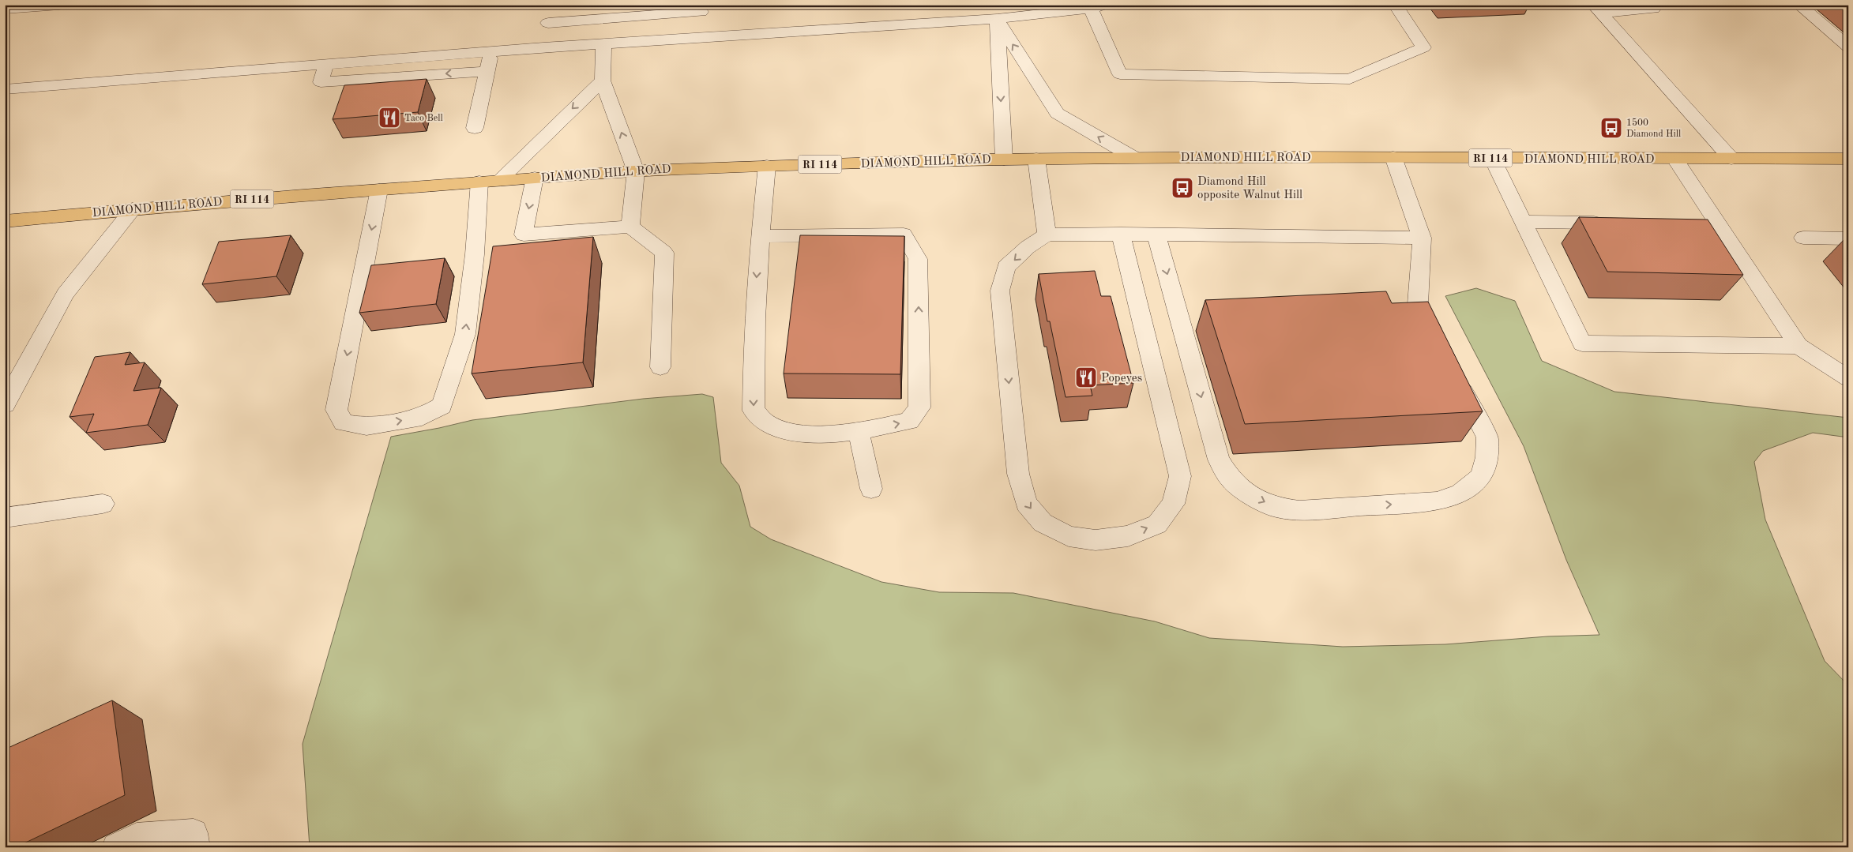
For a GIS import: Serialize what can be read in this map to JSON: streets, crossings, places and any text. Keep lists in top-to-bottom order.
{
  "streets": {
    "main road": ["DIAMOND HILL ROAD", "RI 114"]
  },
  "places": {
    "restaurant": ["Taco Bell", "Popeyes"],
    "bus stop": ["1500 Diamond Hill", "Diamond Hill opposite Walnut Hill"]
  }
}
